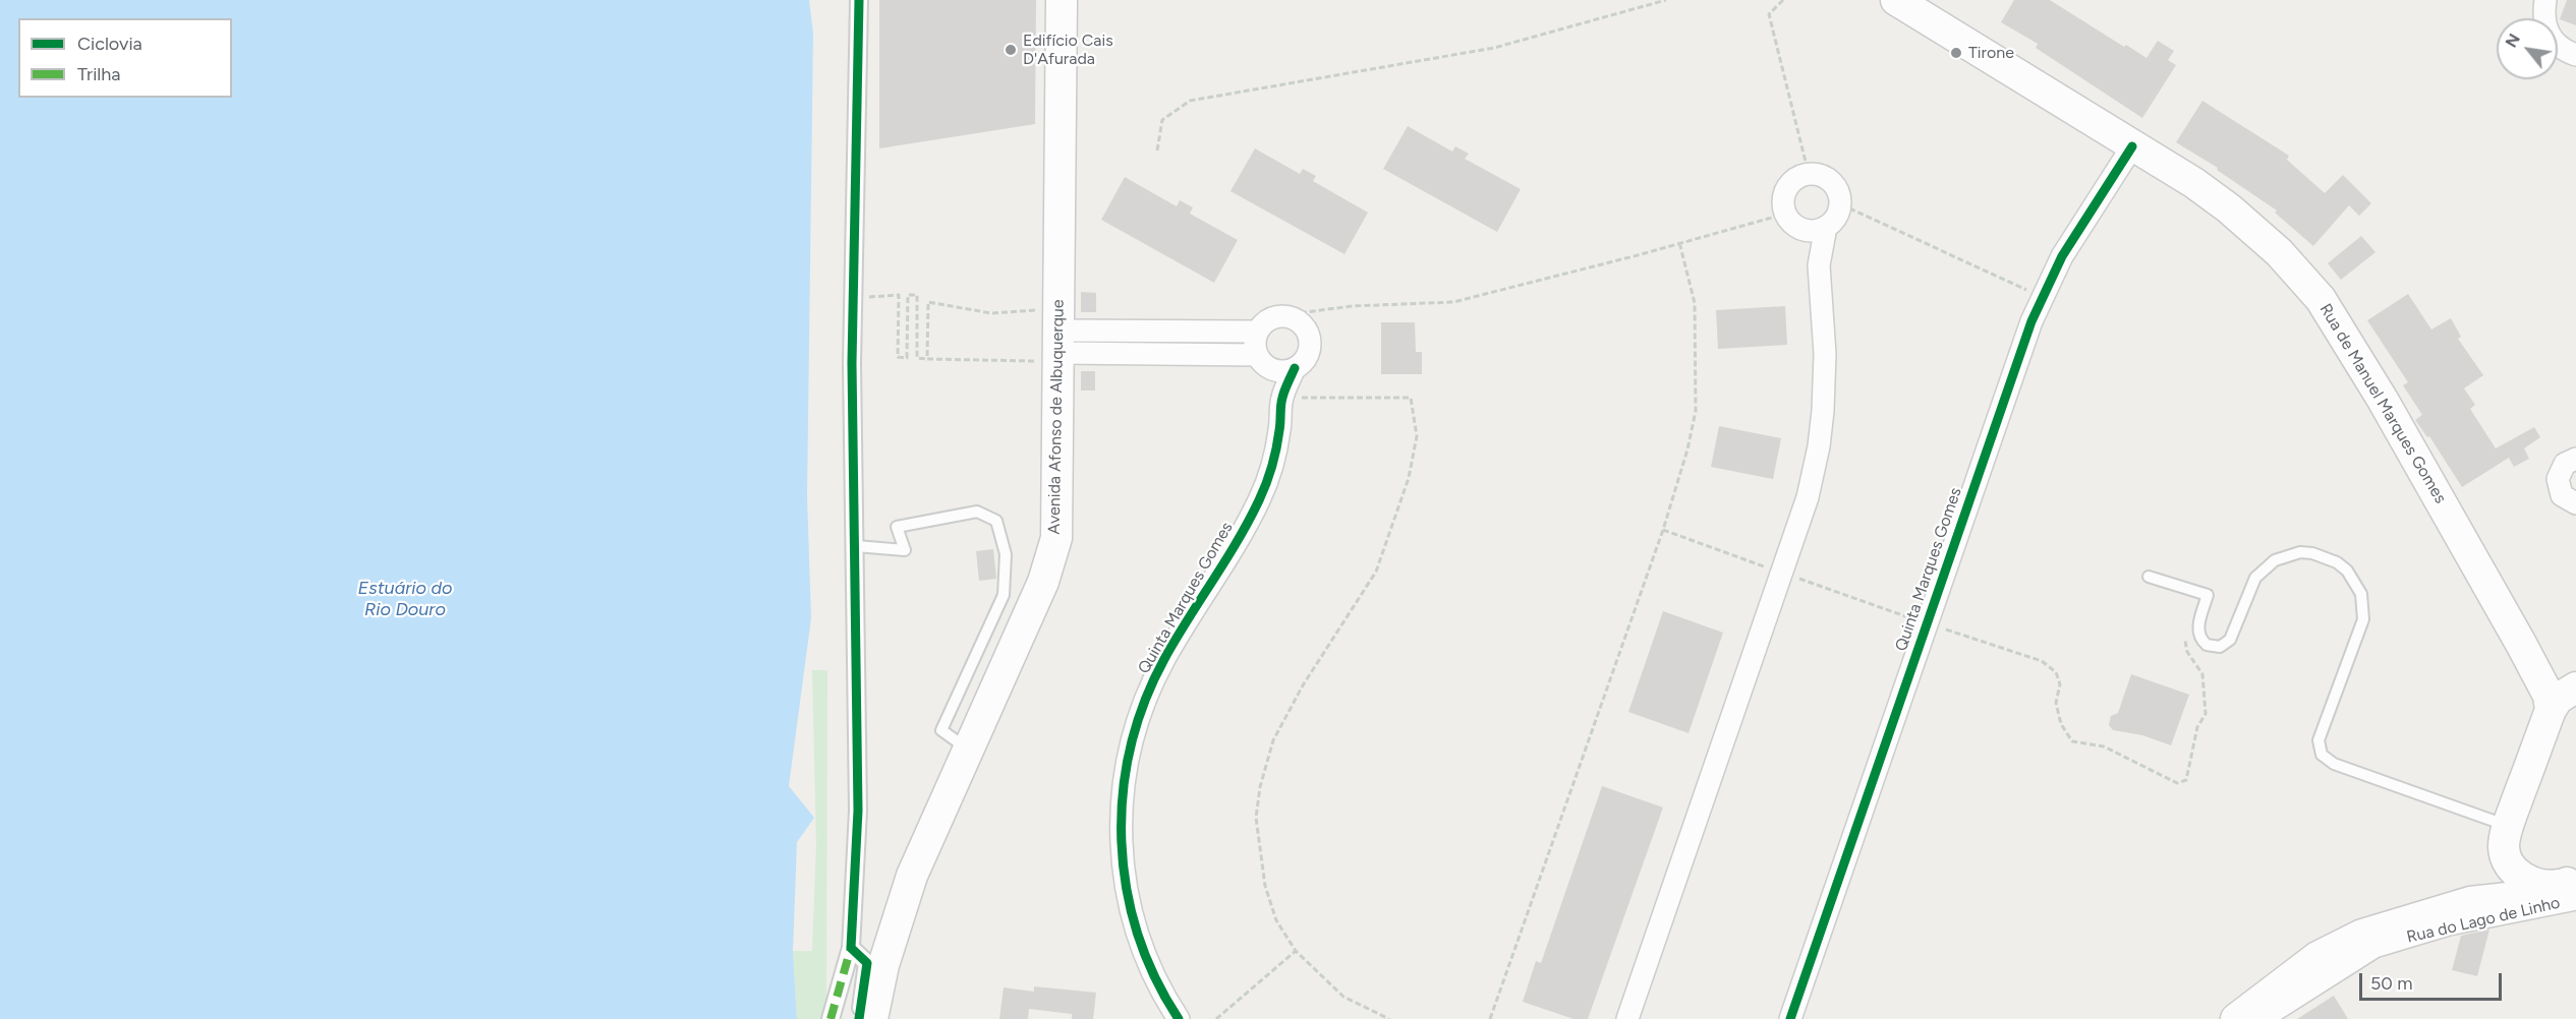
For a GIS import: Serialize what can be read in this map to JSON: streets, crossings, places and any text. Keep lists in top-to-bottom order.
{
  "streets": {
    "main road": ["Rua de Manuel Marques Gomes", "Avenida Afonso de Albuquerque"],
    "street": ["Quinta Marques Gomes", "Rua do Lago de Linho"]
  },
  "crossings": [
    ["Rua de Manuel Marques Gomes", "Quinta Marques Gomes"]
  ],
  "water": ["Estuário do Rio Douro"],
  "places": ["Edifício Cais D'Afurada", "Tirone"],
  "legend": ["Ciclovia", "Trilha"],
  "scale_bar": "50 m",
  "north": "top left"
}
